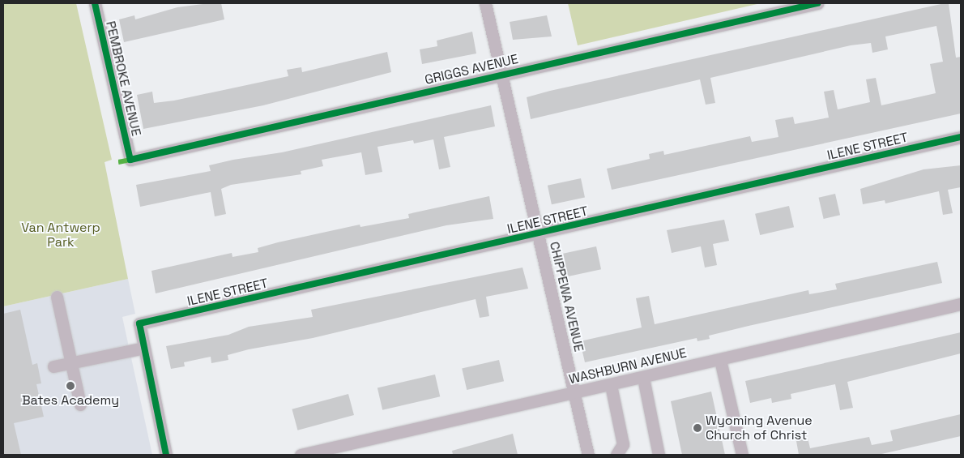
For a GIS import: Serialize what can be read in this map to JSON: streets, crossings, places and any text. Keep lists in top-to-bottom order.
{
  "streets": {
    "street": [
      "GRIGGS AVENUE",
      "PEMBROKE AVENUE",
      "ILENE STREET",
      "CHIPPEWA AVENUE",
      "WASHBURN AVENUE"
    ]
  },
  "crossings": [
    ["GRIGGS AVENUE", "PEMBROKE AVENUE"],
    ["GRIGGS AVENUE", "CHIPPEWA AVENUE"],
    ["ILENE STREET", "CHIPPEWA AVENUE"],
    ["CHIPPEWA AVENUE", "WASHBURN AVENUE"]
  ],
  "parks": ["Van Antwerp Park"],
  "places": ["Bates Academy", "Wyoming Avenue Church of Christ"]
}
